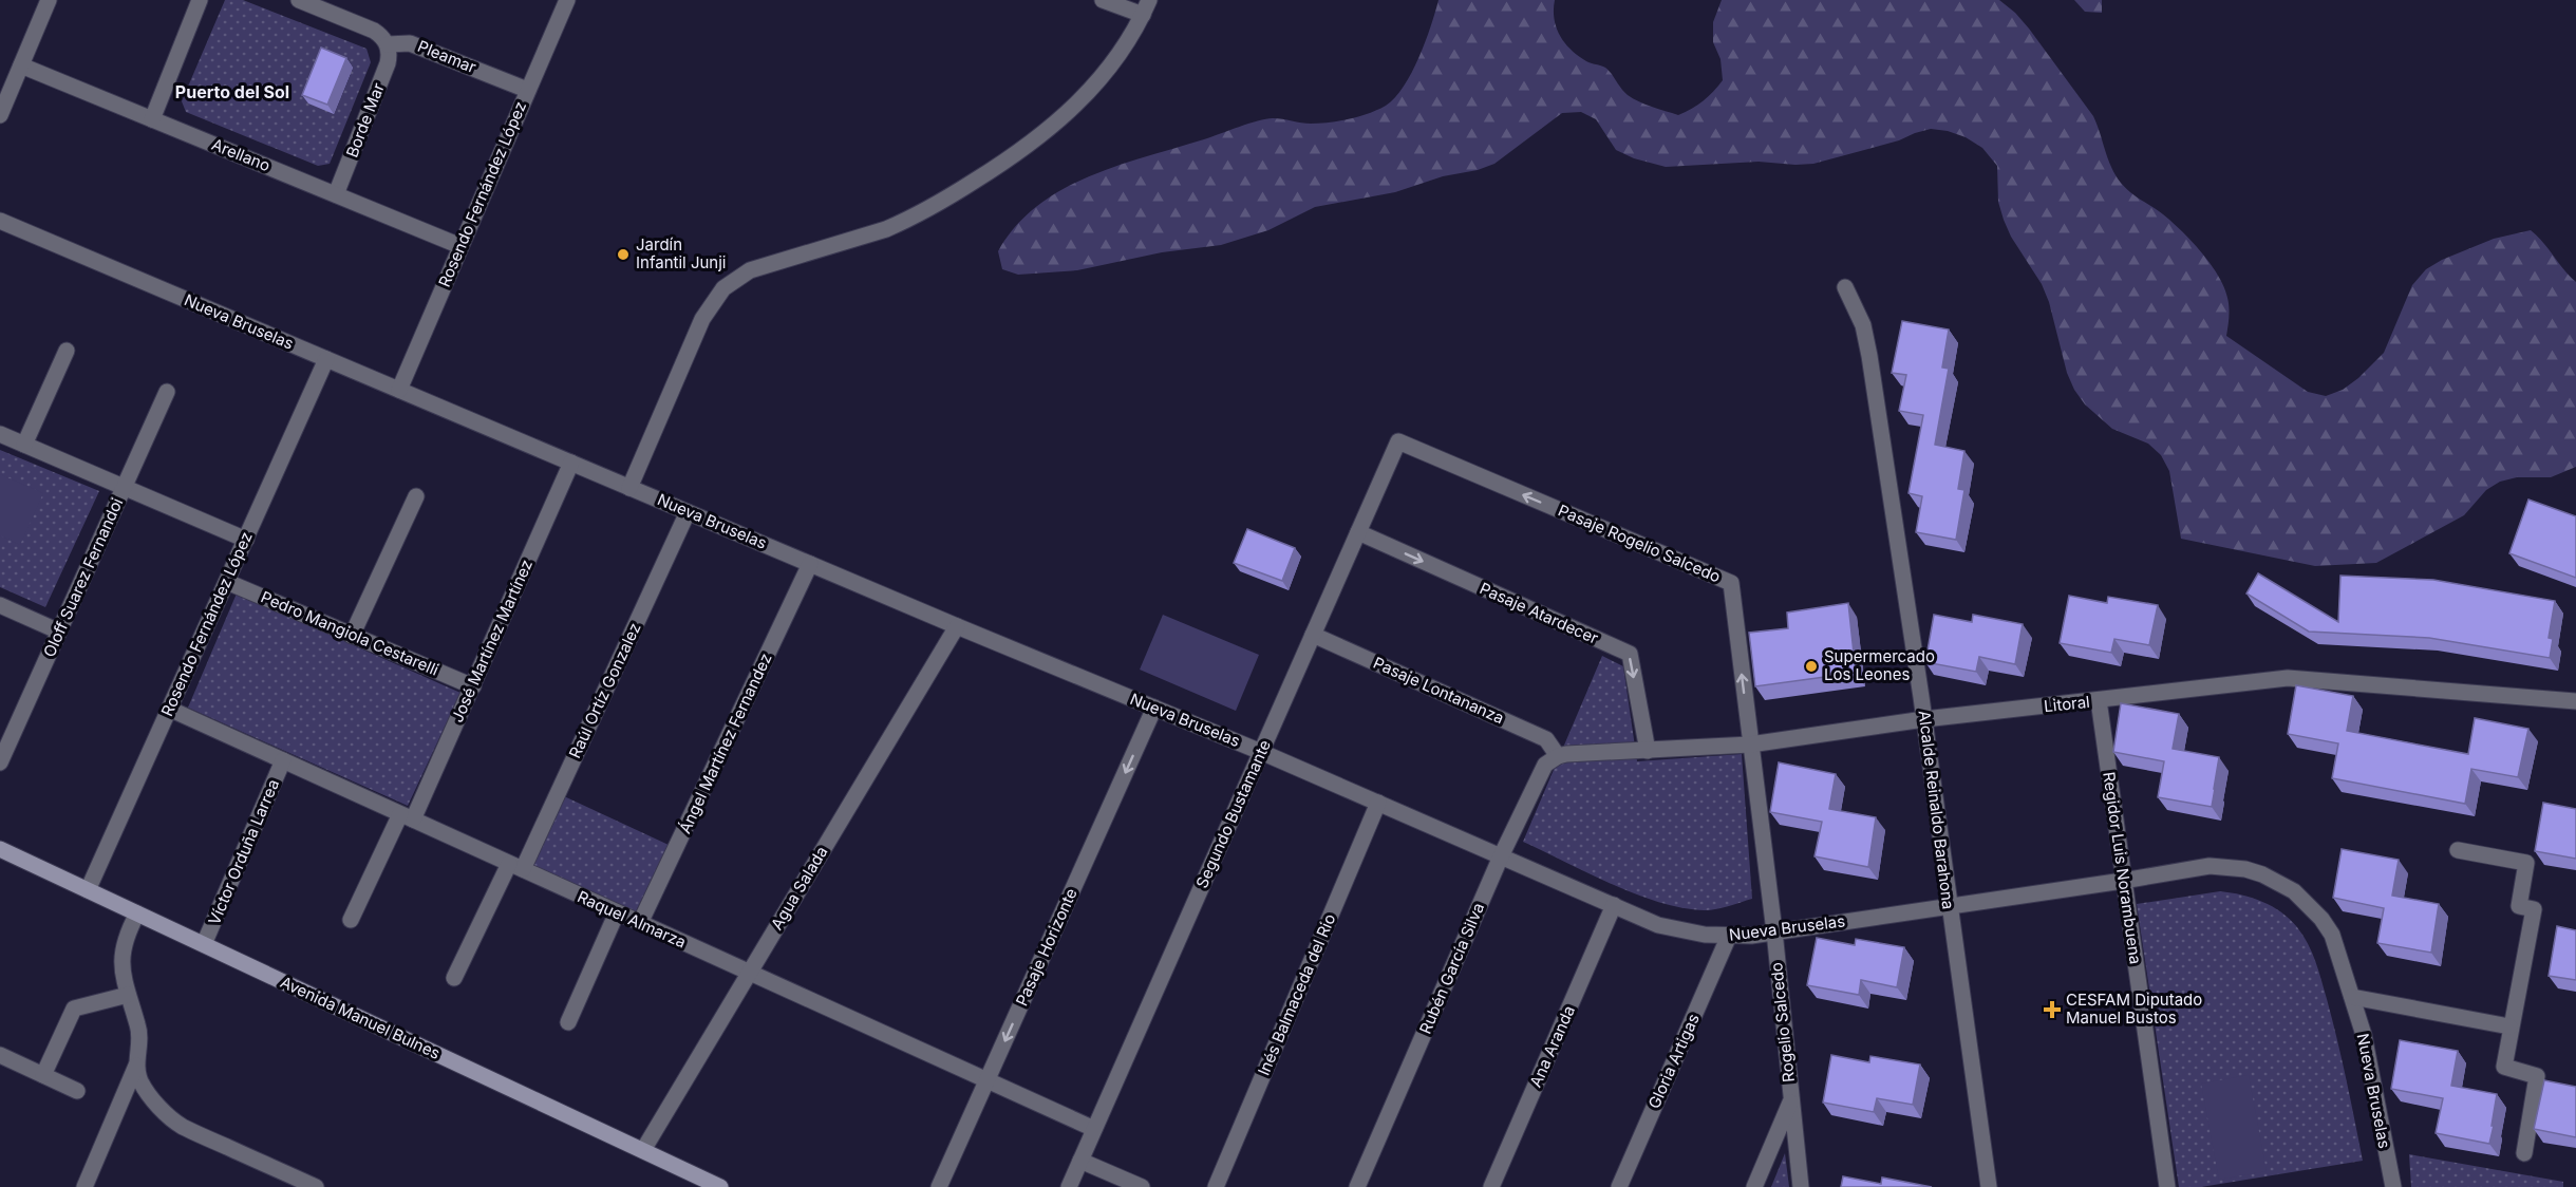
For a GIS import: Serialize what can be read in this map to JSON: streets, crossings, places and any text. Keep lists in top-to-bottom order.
{
  "streets": {
    "street": [
      "Pleamar",
      "Borde Mar",
      "Arellano",
      "Rosendo Fernández López",
      "Nueva Bruselas",
      "Pasaje Rogelio Salcedo",
      "Oloff Suarez Fernandoi",
      "Pasaje Atardecer",
      "Pedro Mangiola Cestarelli",
      "José Martínez Martínez",
      "Raúl Ortíz Gonzalez",
      "Pasaje Lontananza",
      "Litoral",
      "Ángel Martínez Fernandez",
      "Alcalde Reinaldo Barahona",
      "Segundo Bustamante",
      "Víctor Orduña Larrea",
      "Regidor Luis Norambuena",
      "Agua Salada",
      "Raquel Almarza",
      "Pasaje Horizonte",
      "Rubén García Silva",
      "Inés Balmaceda del Rio",
      "Avenida Manuel Bulnes",
      "Rogelio Salcedo",
      "Ana Aranda",
      "Gloria Artigas"
    ]
  },
  "crossings": [
    ["Pleamar", "Borde Mar"],
    ["Pleamar", "Rosendo Fernández López"],
    ["Borde Mar", "Arellano"],
    ["Arellano", "Rosendo Fernández López"],
    ["Rosendo Fernández López", "Nueva Bruselas"],
    ["Rosendo Fernández López", "Pedro Mangiola Cestarelli"],
    ["Rosendo Fernández López", "Raquel Almarza"],
    ["Rosendo Fernández López", "Avenida Manuel Bulnes"],
    ["Nueva Bruselas", "José Martínez Martínez"],
    ["Nueva Bruselas", "Raúl Ortíz Gonzalez"],
    ["Nueva Bruselas", "Ángel Martínez Fernandez"],
    ["Nueva Bruselas", "Alcalde Reinaldo Barahona"],
    ["Nueva Bruselas", "Segundo Bustamante"],
    ["Nueva Bruselas", "Regidor Luis Norambuena"],
    ["Nueva Bruselas", "Agua Salada"],
    ["Nueva Bruselas", "Pasaje Horizonte"],
    ["Nueva Bruselas", "Rubén García Silva"],
    ["Nueva Bruselas", "Inés Balmaceda del Rio"],
    ["Nueva Bruselas", "Rogelio Salcedo"],
    ["Nueva Bruselas", "Ana Aranda"],
    ["Nueva Bruselas", "Gloria Artigas"],
    ["Pasaje Rogelio Salcedo", "Litoral"],
    ["Pasaje Rogelio Salcedo", "Segundo Bustamante"],
    ["Pasaje Rogelio Salcedo", "Rogelio Salcedo"],
    ["Pasaje Atardecer", "Litoral"],
    ["Pasaje Atardecer", "Segundo Bustamante"],
    ["Pedro Mangiola Cestarelli", "José Martínez Martínez"],
    ["José Martínez Martínez", "Raquel Almarza"],
    ["Raúl Ortíz Gonzalez", "Raquel Almarza"],
    ["Pasaje Lontananza", "Litoral"],
    ["Pasaje Lontananza", "Segundo Bustamante"],
    ["Pasaje Lontananza", "Rubén García Silva"],
    ["Litoral", "Alcalde Reinaldo Barahona"],
    ["Litoral", "Regidor Luis Norambuena"],
    ["Litoral", "Rubén García Silva"],
    ["Litoral", "Rogelio Salcedo"],
    ["Ángel Martínez Fernandez", "Raquel Almarza"],
    ["Segundo Bustamante", "Raquel Almarza"],
    ["Víctor Orduña Larrea", "Raquel Almarza"],
    ["Víctor Orduña Larrea", "Avenida Manuel Bulnes"],
    ["Agua Salada", "Raquel Almarza"],
    ["Agua Salada", "Avenida Manuel Bulnes"],
    ["Raquel Almarza", "Pasaje Horizonte"]
  ],
  "one_way": ["Pasaje Rogelio Salcedo", "Pasaje Atardecer", "Pasaje Horizonte"],
  "districts": ["Puerto del Sol"],
  "places": {
    "other": ["Jardín Infantil Junji", "Supermercado Los Leones"],
    "health": ["CESFAM Diputado Manuel Bustos"]
  }
}
